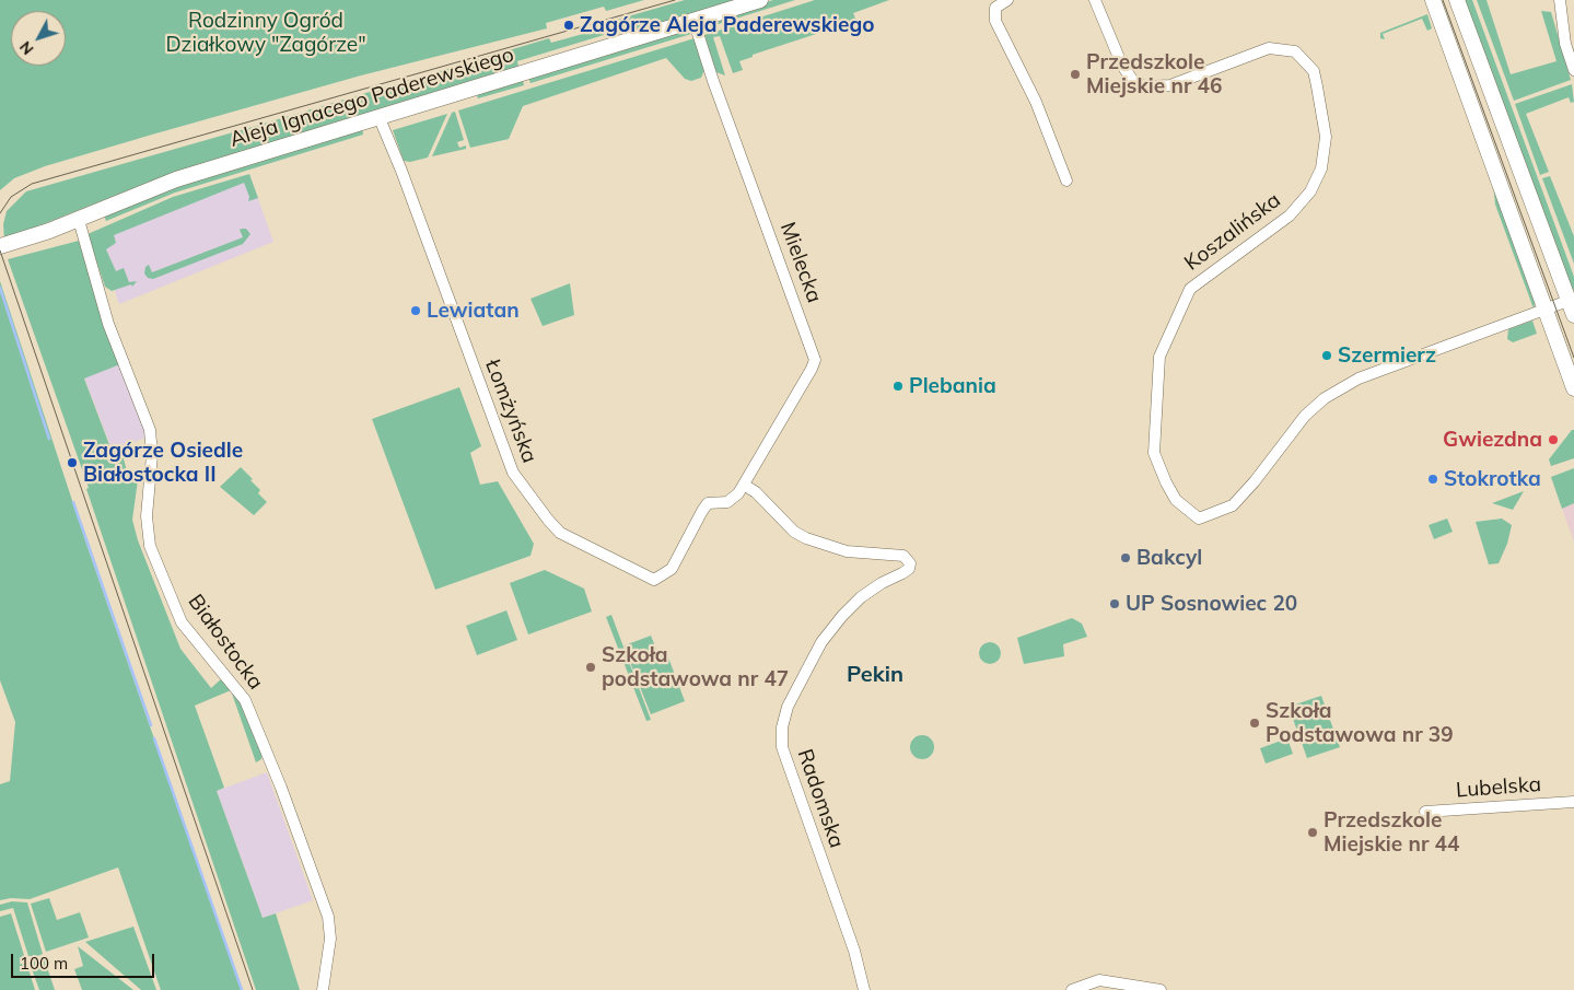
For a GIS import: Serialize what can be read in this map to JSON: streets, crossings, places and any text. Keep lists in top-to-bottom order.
{
  "streets": {
    "street": [
      "Aleja Ignacego Paderewskiego",
      "Koszalińska",
      "Mielecka",
      "Łomżyńska",
      "Białostocka",
      "Lubelska",
      "Radomska"
    ]
  },
  "crossings": [
    ["Aleja Ignacego Paderewskiego", "Mielecka"],
    ["Aleja Ignacego Paderewskiego", "Łomżyńska"],
    ["Aleja Ignacego Paderewskiego", "Białostocka"],
    ["Mielecka", "Łomżyńska"],
    ["Mielecka", "Radomska"]
  ],
  "districts": ["Pekin"],
  "parks": ["Rodzinny Ogród Działkowy \"Zagórze\""],
  "places": [
    "Zagórze Aleja Paderewskiego",
    "Przedszkole Miejskie nr 46",
    "Lewiatan",
    "Szermierz",
    "Plebania",
    "Gwiezdna",
    "Zagórze Osiedle Białostocka II",
    "Stokrotka",
    "Bakcyl",
    "UP Sosnowiec 20",
    "Szkoła podstawowa nr 47",
    "Szkoła Podstawowa nr 39",
    "Przedszkole Miejskie nr 44"
  ],
  "scale_bar": "100 m",
  "north": "bottom left"
}
